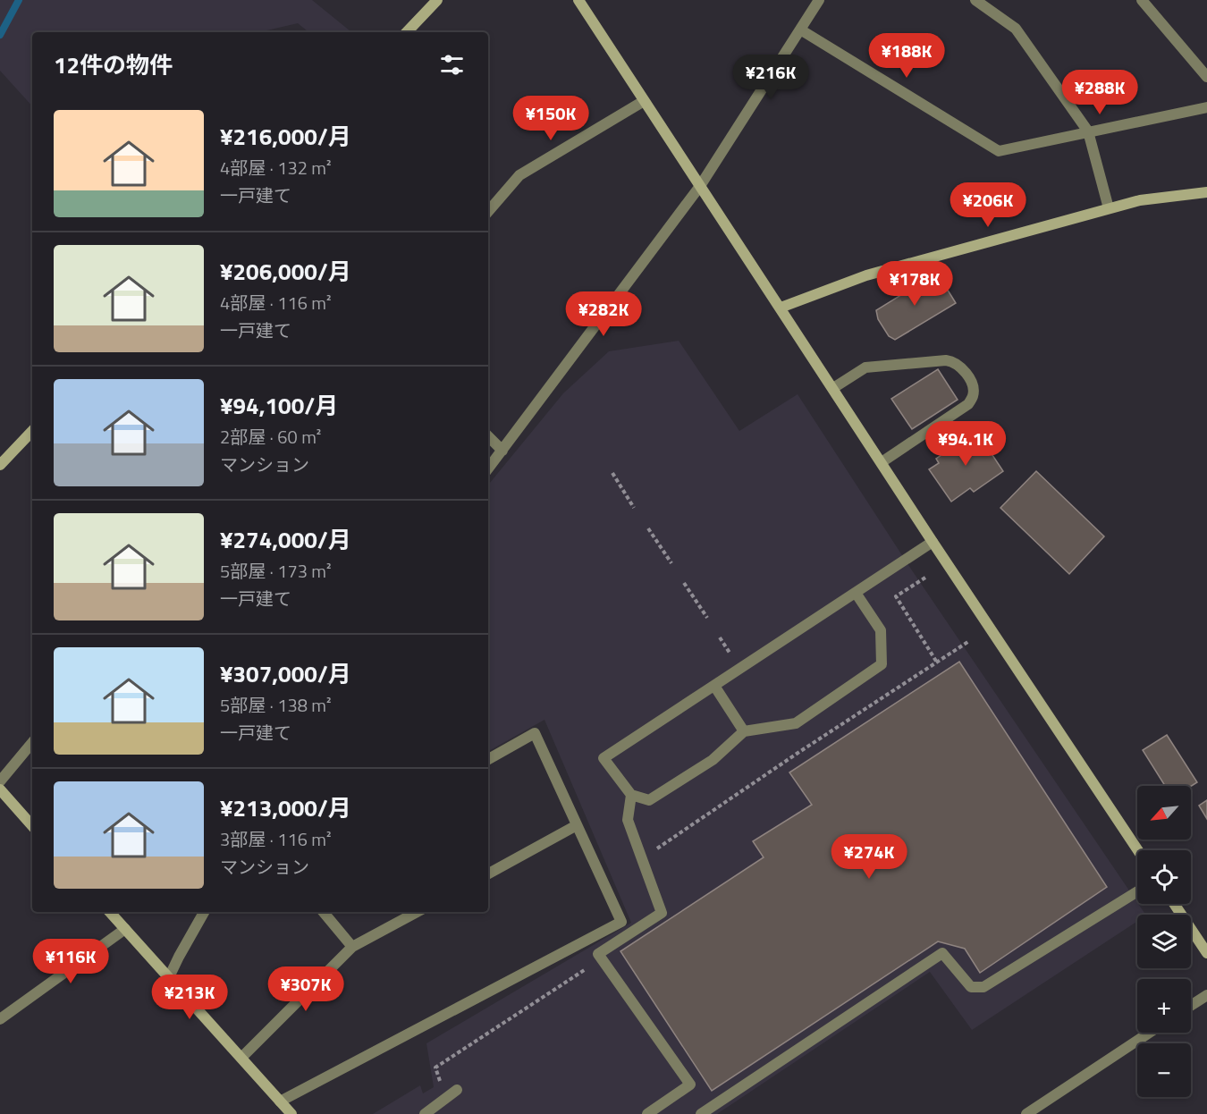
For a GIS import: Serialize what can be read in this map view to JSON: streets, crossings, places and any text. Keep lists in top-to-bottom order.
{
  "north": "bottom left",
  "page": {
    "heading": "12件の物件",
    "price": [
      "¥188K",
      "¥216K",
      "¥288K",
      "¥150K",
      "¥206K",
      "¥178K",
      "¥282K",
      "¥94.1K",
      "¥274K",
      "¥116K",
      "¥307K",
      "¥213K"
    ],
    "list": [
      {
        "name": "¥216,000/月",
        "note": "4部屋 · 132 m² · 一戸建て"
      },
      {
        "name": "¥206,000/月",
        "note": "4部屋 · 116 m² · 一戸建て"
      },
      {
        "name": "¥94,100/月",
        "note": "2部屋 · 60 m² · マンション"
      },
      {
        "name": "¥274,000/月",
        "note": "5部屋 · 173 m² · 一戸建て"
      },
      {
        "name": "¥307,000/月",
        "note": "5部屋 · 138 m² · 一戸建て"
      },
      {
        "name": "¥213,000/月",
        "note": "3部屋 · 116 m² · マンション"
      }
    ],
    "map_buttons": ["+", "−"]
  }
}
